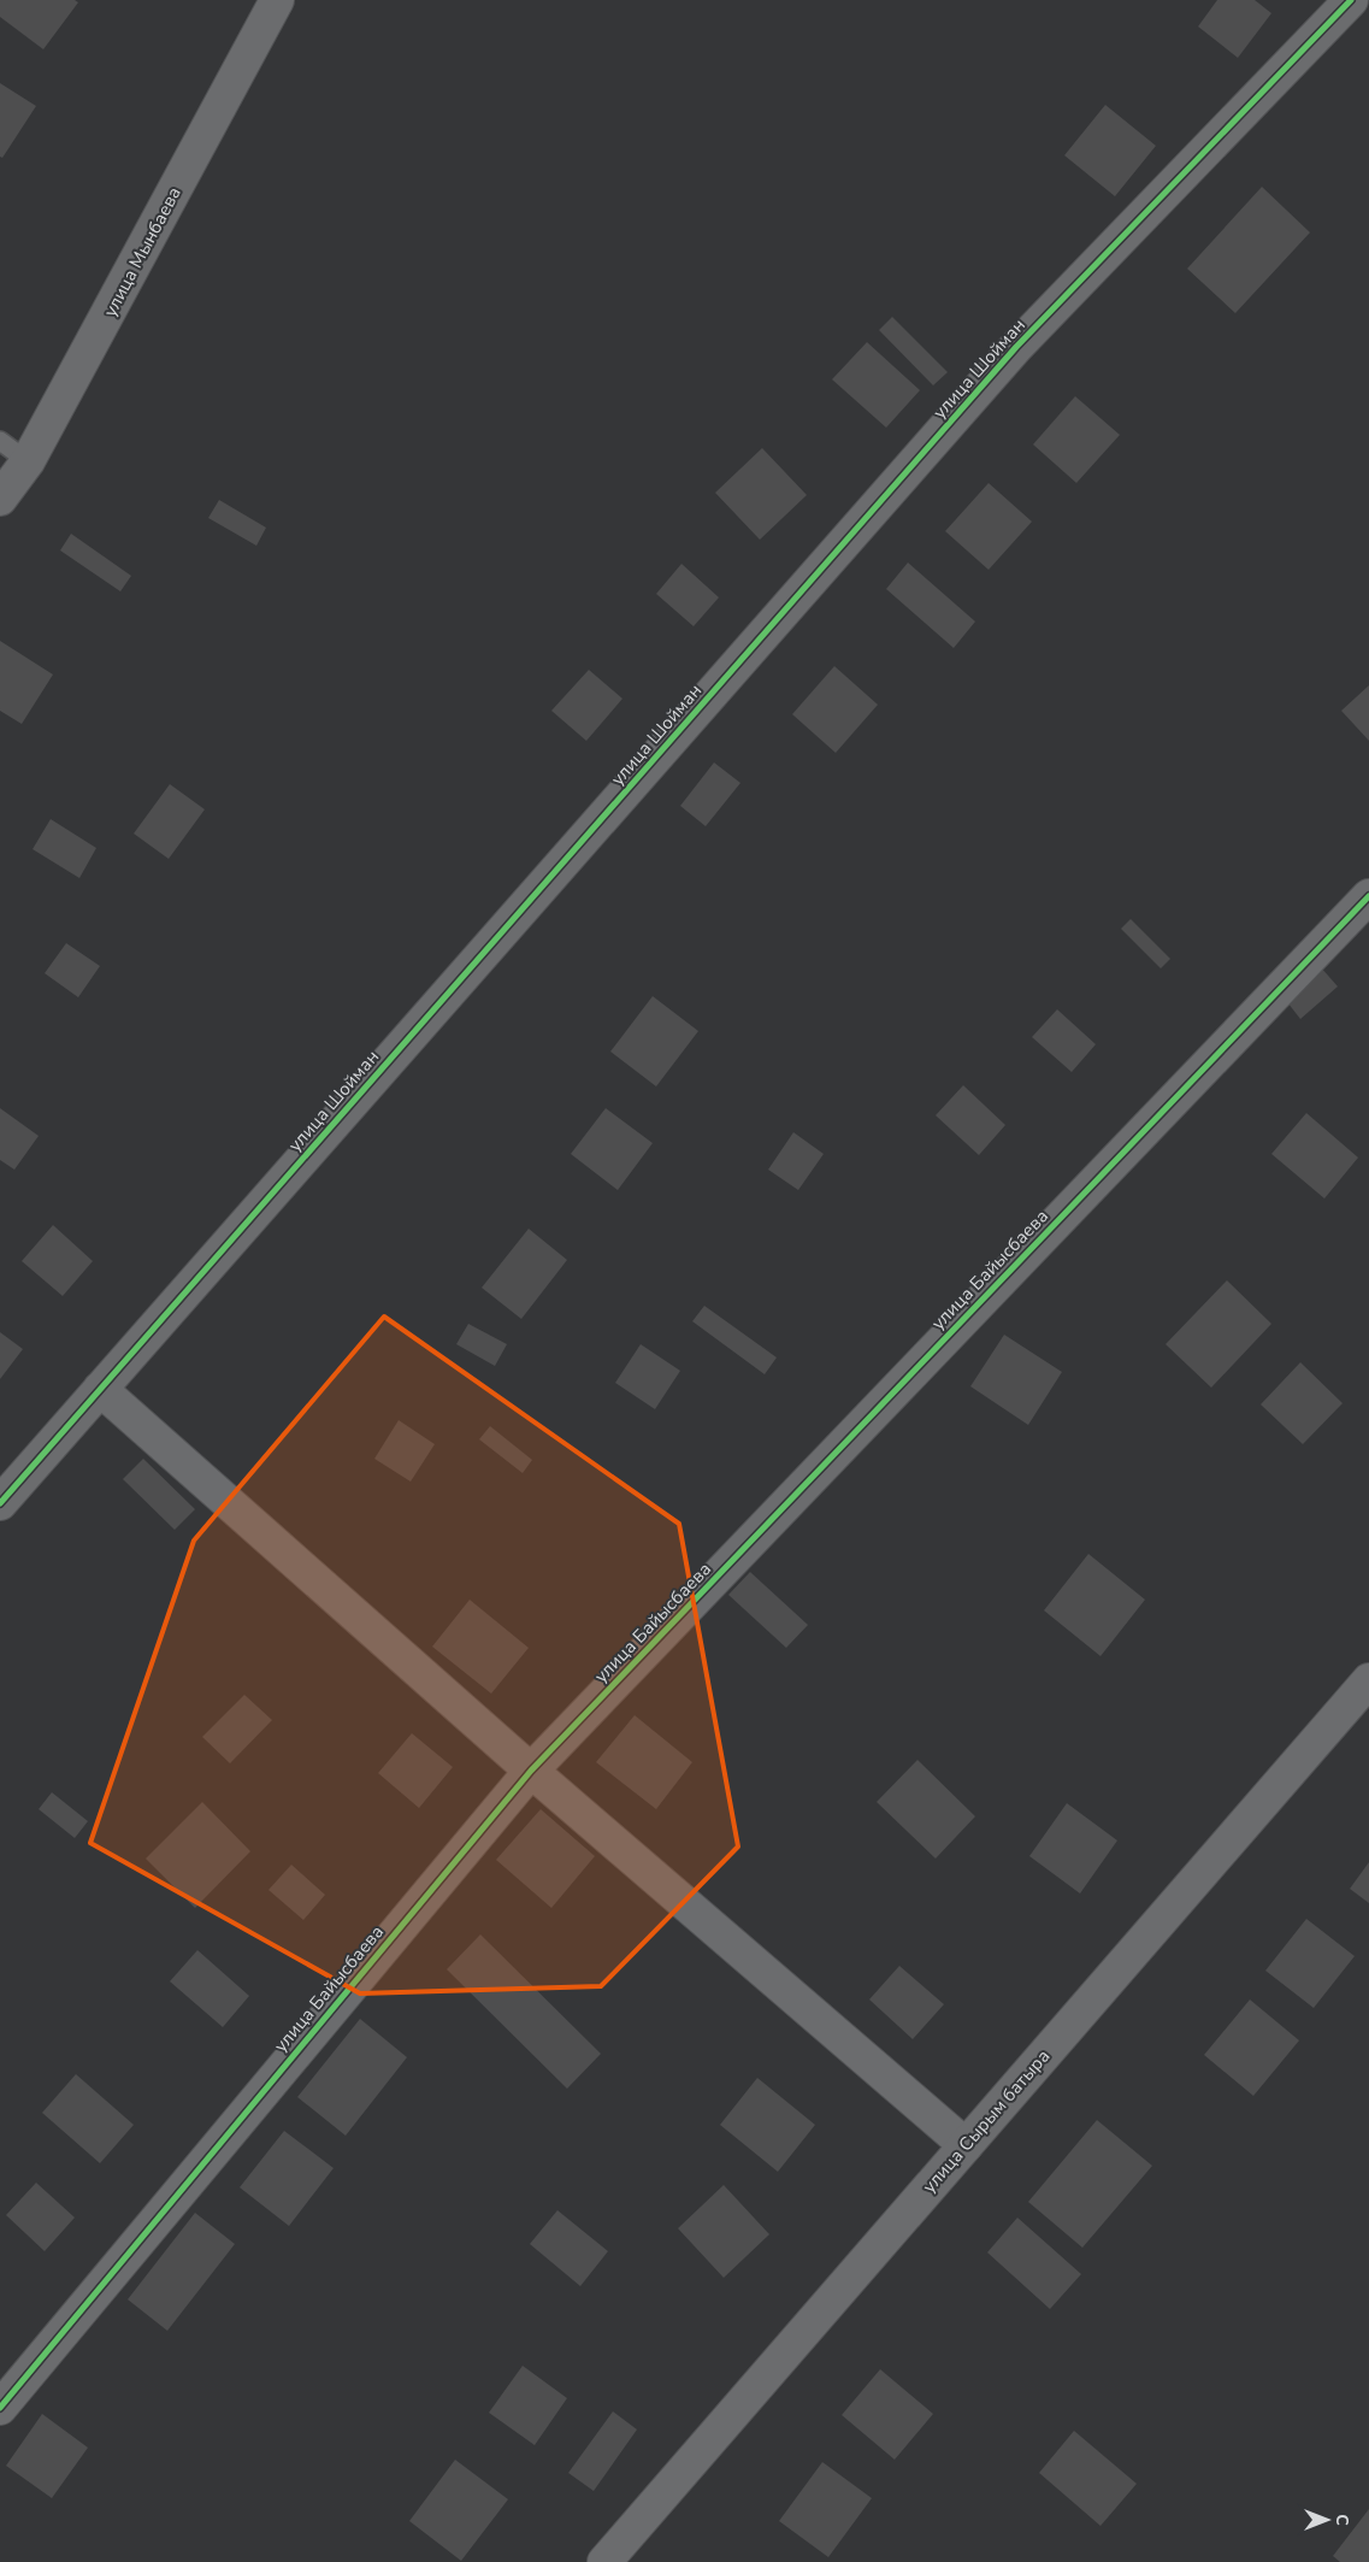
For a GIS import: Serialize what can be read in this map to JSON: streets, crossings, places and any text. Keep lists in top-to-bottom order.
{
  "streets": {
    "street": [
      "улица Мынбаева",
      "улица Шойман",
      "улица Байысбаева",
      "улица Сырым батыра"
    ]
  },
  "north": "right"
}
